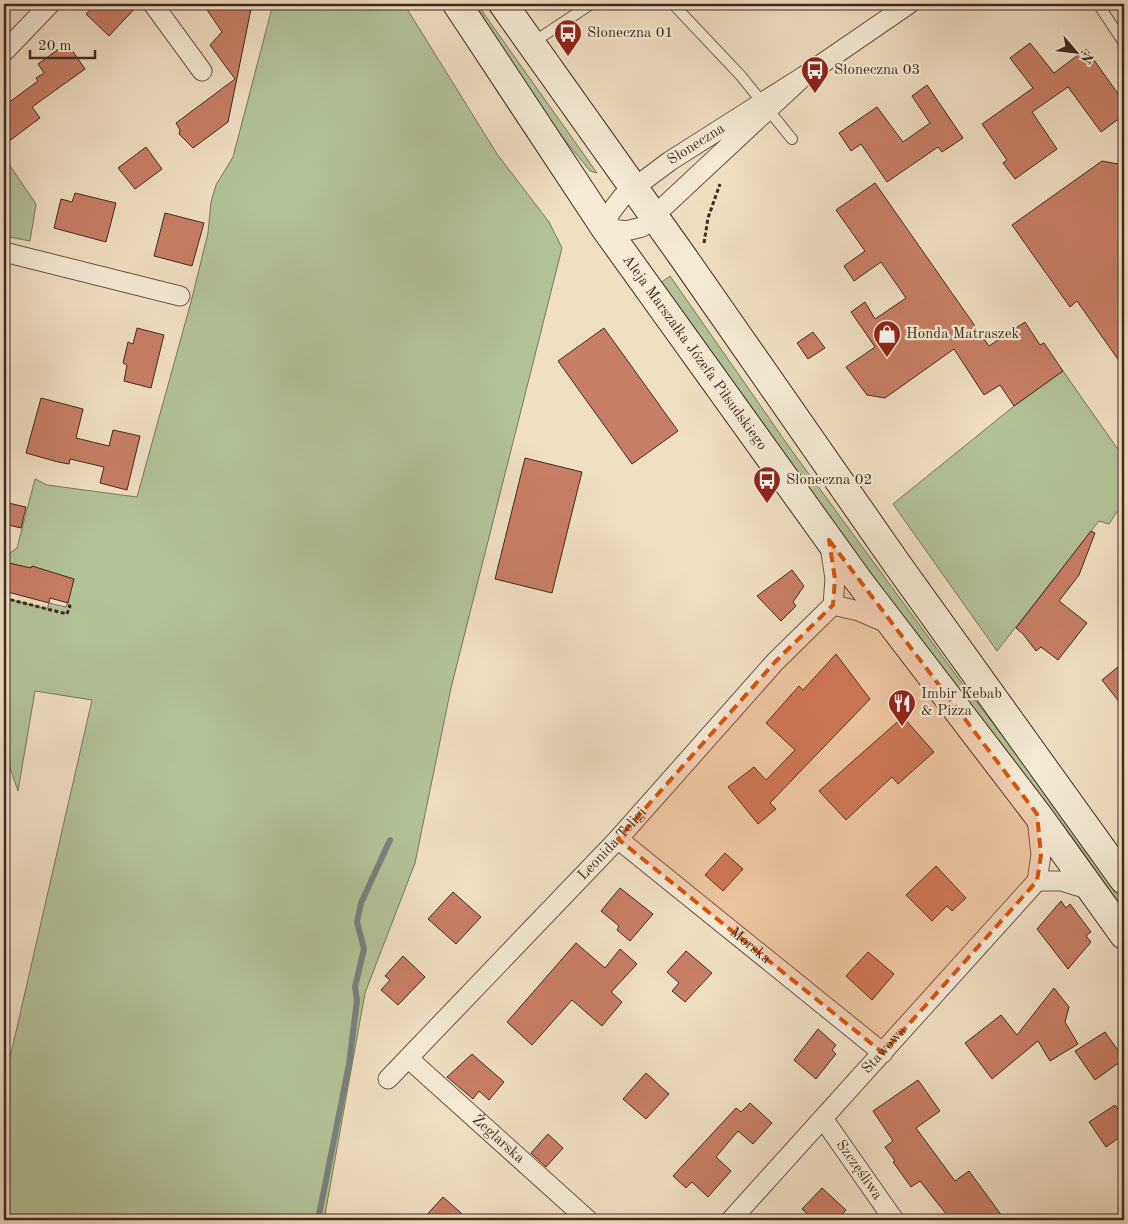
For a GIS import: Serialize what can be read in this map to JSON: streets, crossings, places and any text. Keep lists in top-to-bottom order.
{
  "streets": {
    "main road": ["Aleja Marszałka Józefa Piłsudskiego"],
    "street": [
      "Słoneczna",
      "Leonida Teligi",
      "Morska",
      "Stawowa",
      "Żeglarska",
      "Szczęśliwa"
    ]
  },
  "crossings": [
    ["Słoneczna", "Aleja Marszałka Józefa Piłsudskiego"],
    ["Leonida Teligi", "Morska"],
    ["Leonida Teligi", "Żeglarska"],
    ["Morska", "Stawowa"],
    ["Stawowa", "Szczęśliwa"]
  ],
  "places": {
    "bus stop": ["Słoneczna 01", "Słoneczna 03", "Słoneczna 02"],
    "shop": ["Honda Matraszek"],
    "restaurant": ["Imbir Kebab & Pizza"]
  },
  "scale_bar": "20 m",
  "north": "bottom right"
}
